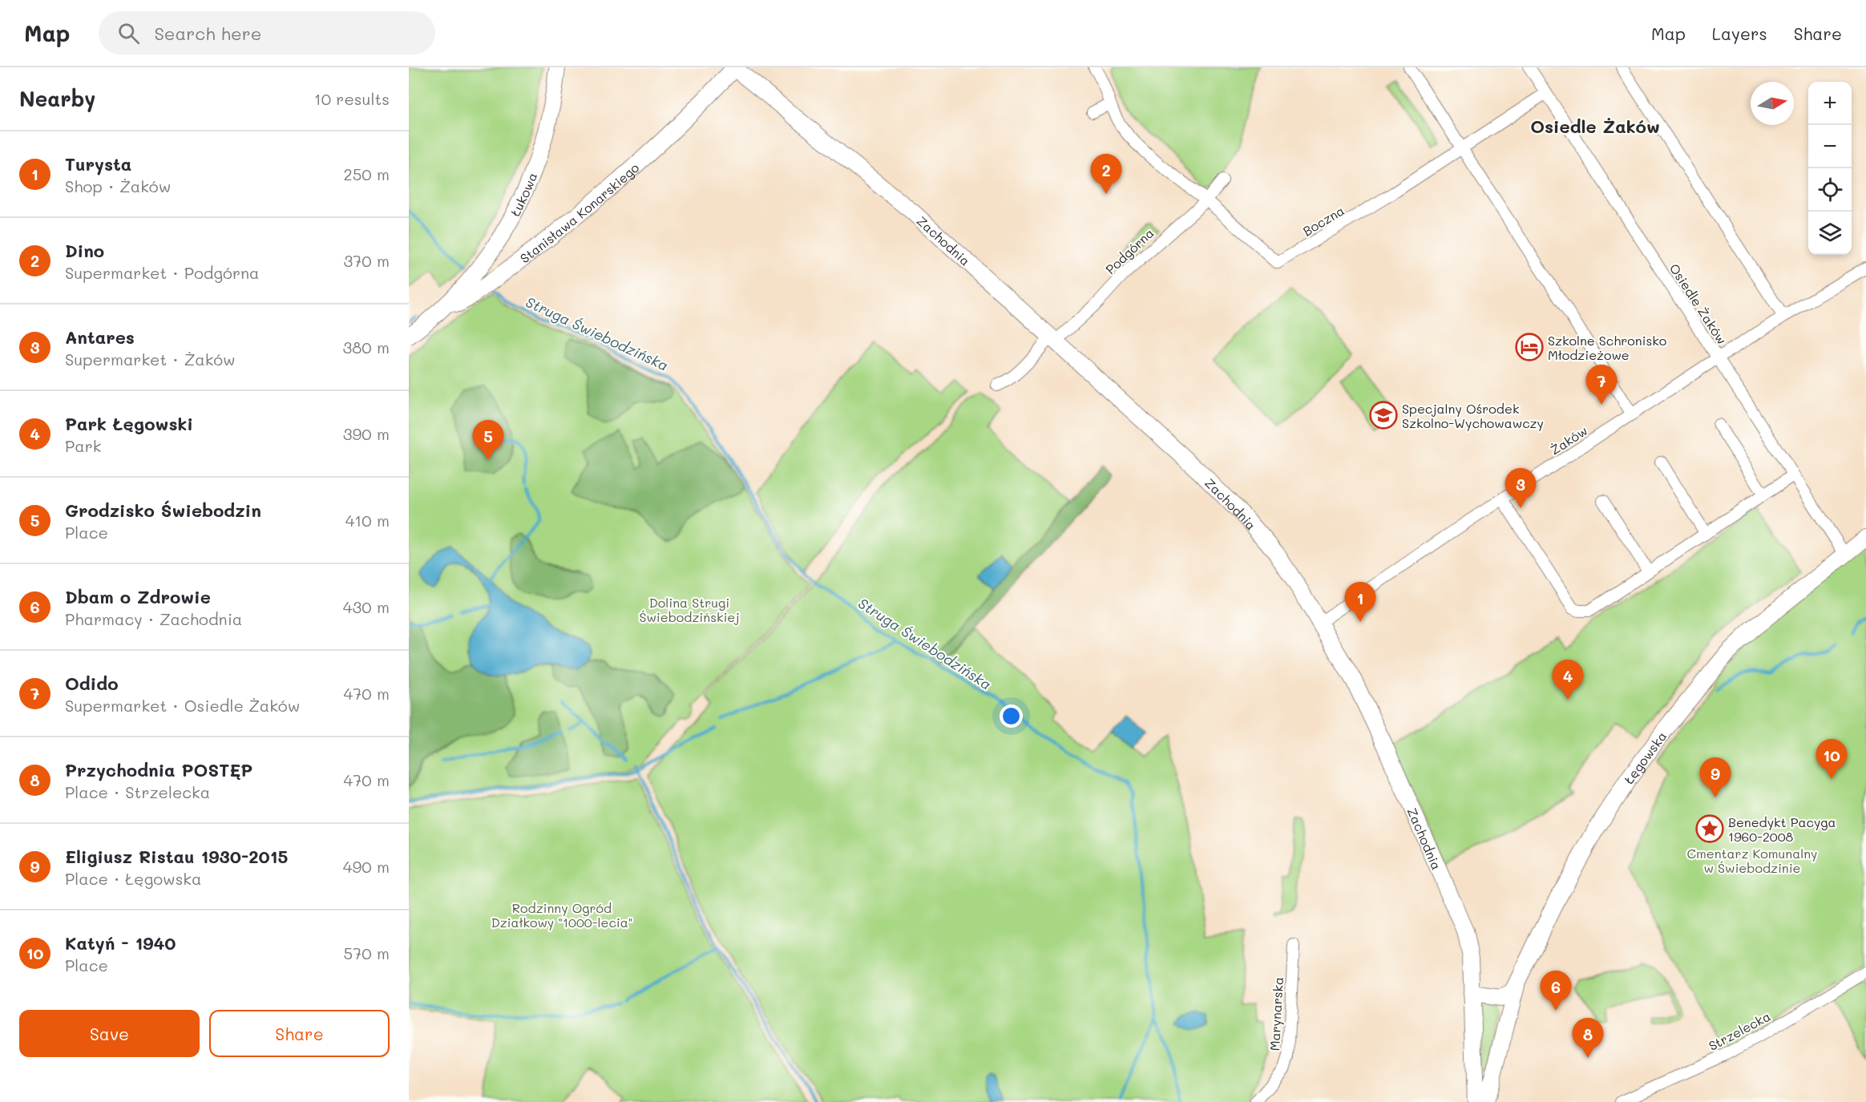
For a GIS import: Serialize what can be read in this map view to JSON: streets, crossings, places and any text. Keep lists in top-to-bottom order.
{
  "streets": {
    "street": [
      "Łukowa",
      "Stanisława Konarskiego",
      "Boczna",
      "Zachodnia",
      "Podgórna",
      "Osiedle Żaków",
      "Żaków",
      "Łęgowska",
      "Marynarska",
      "Strzelecka"
    ]
  },
  "crossings": [
    ["Łukowa", "Stanisława Konarskiego"],
    ["Stanisława Konarskiego", "Zachodnia"],
    ["Boczna", "Podgórna"],
    ["Zachodnia", "Podgórna"],
    ["Zachodnia", "Żaków"],
    ["Zachodnia", "Łęgowska"],
    ["Osiedle Żaków", "Żaków"],
    ["Osiedle Żaków", "Łęgowska"]
  ],
  "districts": ["Osiedle Żaków"],
  "water": ["Struga Świebodzińska"],
  "parks": ["Dolina Strugi Świebodzińskiej", "Cmentarz Komunalny w Świebodzinie", "Rodzinny Ogród Działkowy \"1000-lecia\""],
  "places": {
    "hotel": ["Szkolne Schronisko Młodzieżowe"],
    "school or university": ["Specjalny Ośrodek Szkolno-Wychowawczy"],
    "place": ["Benedykt Pacyga 1960-2008"]
  },
  "north": "right",
  "page": {
    "header": "Map",
    "search": "Search here",
    "nav": ["Map", "Layers", "Share"],
    "heading": ["Nearby", "10 results"],
    "map_buttons": ["+", "−"],
    "list": [
      {
        "mark": "1",
        "name": "Turysta",
        "note": "Shop · Żaków",
        "value": "250 m"
      },
      {
        "mark": "2",
        "name": "Dino",
        "note": "Supermarket · Podgórna",
        "value": "370 m"
      },
      {
        "mark": "3",
        "name": "Antares",
        "note": "Supermarket · Żaków",
        "value": "380 m"
      },
      {
        "mark": "4",
        "name": "Park Łęgowski",
        "note": "Park",
        "value": "390 m"
      },
      {
        "mark": "5",
        "name": "Grodzisko Świebodzin",
        "note": "Place",
        "value": "410 m"
      },
      {
        "mark": "6",
        "name": "Dbam o Zdrowie",
        "note": "Pharmacy · Zachodnia",
        "value": "430 m"
      },
      {
        "mark": "7",
        "name": "Odido",
        "note": "Supermarket · Osiedle Żaków",
        "value": "470 m"
      },
      {
        "mark": "8",
        "name": "Przychodnia POSTĘP",
        "note": "Place · Strzelecka",
        "value": "470 m"
      },
      {
        "mark": "9",
        "name": "Eligiusz Ristau 1930-2015",
        "note": "Place · Łęgowska",
        "value": "490 m"
      },
      {
        "mark": "10",
        "name": "Katyń - 1940",
        "note": "Place",
        "value": "570 m"
      }
    ],
    "pins": [
      "2",
      "7",
      "5",
      "3",
      "1",
      "4",
      "10",
      "9",
      "6",
      "8"
    ],
    "buttons": ["Save", "Share"]
  }
}
